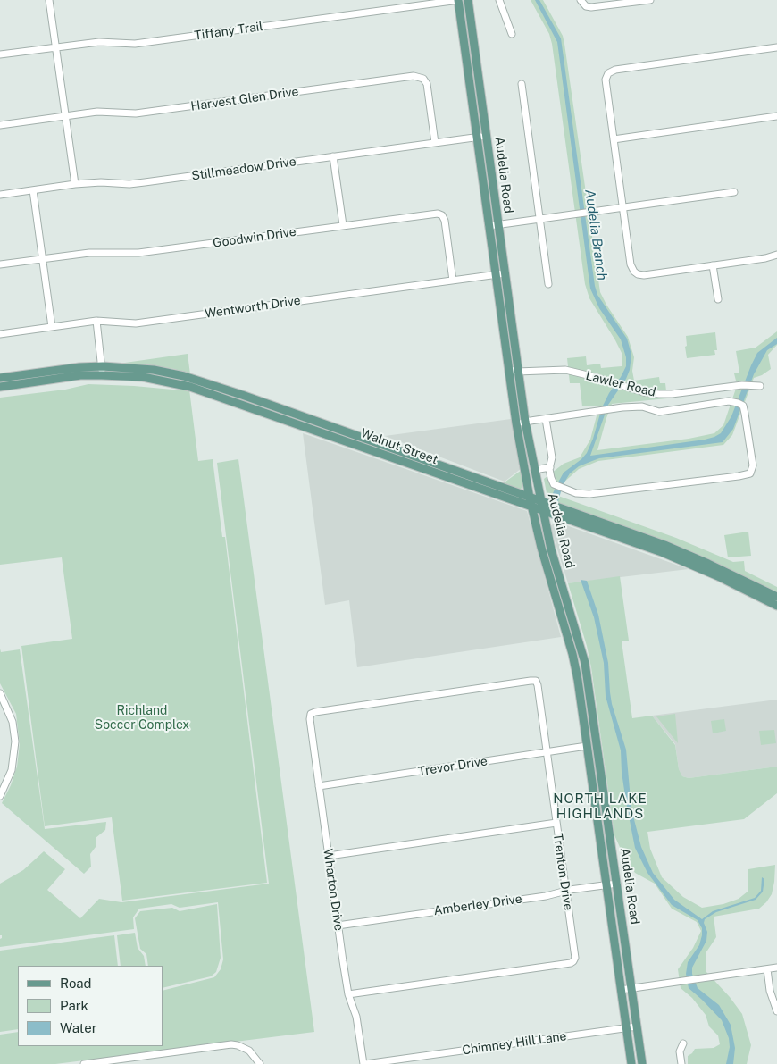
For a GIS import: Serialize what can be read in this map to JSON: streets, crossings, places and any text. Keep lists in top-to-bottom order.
{
  "streets": {
    "main road": ["Audelia Road", "Walnut Street"],
    "street": [
      "Tiffany Trail",
      "Harvest Glen Drive",
      "Stillmeadow Drive",
      "Goodwin Drive",
      "Wentworth Drive",
      "Lawler Road",
      "Trevor Drive",
      "Trenton Drive",
      "Wharton Drive",
      "Amberley Drive",
      "Chimney Hill Lane"
    ]
  },
  "crossings": [
    ["Tiffany Trail", "Audelia Road"],
    ["Harvest Glen Drive", "Stillmeadow Drive"],
    ["Stillmeadow Drive", "Audelia Road"],
    ["Audelia Road", "Wentworth Drive"],
    ["Audelia Road", "Lawler Road"],
    ["Audelia Road", "Walnut Street"],
    ["Audelia Road", "Trevor Drive"],
    ["Audelia Road", "Amberley Drive"],
    ["Audelia Road", "Chimney Hill Lane"],
    ["Goodwin Drive", "Wentworth Drive"],
    ["Trevor Drive", "Trenton Drive"],
    ["Trevor Drive", "Wharton Drive"],
    ["Trenton Drive", "Wharton Drive"],
    ["Trenton Drive", "Amberley Drive"],
    ["Wharton Drive", "Amberley Drive"],
    ["Wharton Drive", "Chimney Hill Lane"]
  ],
  "districts": ["NORTH LAKE HIGHLANDS"],
  "water": ["Audelia Branch"],
  "parks": ["Richland Soccer Complex"],
  "legend": ["Road", "Park", "Water"]
}
